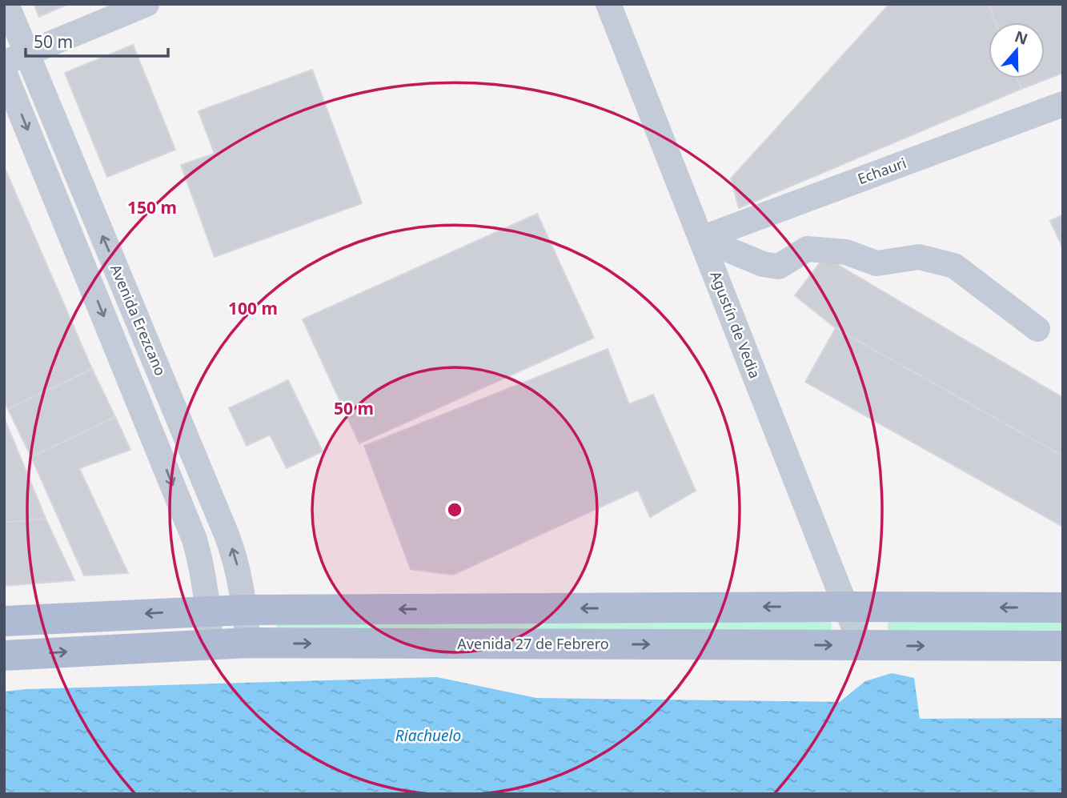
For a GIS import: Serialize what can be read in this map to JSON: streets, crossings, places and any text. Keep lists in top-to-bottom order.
{
  "streets": {
    "main road": ["Avenida 27 de Febrero"],
    "street": ["Echauri", "Avenida Erezcano", "Agustín de Vedia"]
  },
  "crossings": [
    ["Echauri", "Agustín de Vedia"],
    ["Avenida Erezcano", "Avenida 27 de Febrero"],
    ["Agustín de Vedia", "Avenida 27 de Febrero"]
  ],
  "water": ["Riachuelo"],
  "scale_bar": "50 m",
  "north": "top",
  "rings": ["150 m", "100 m", "50 m"]
}
